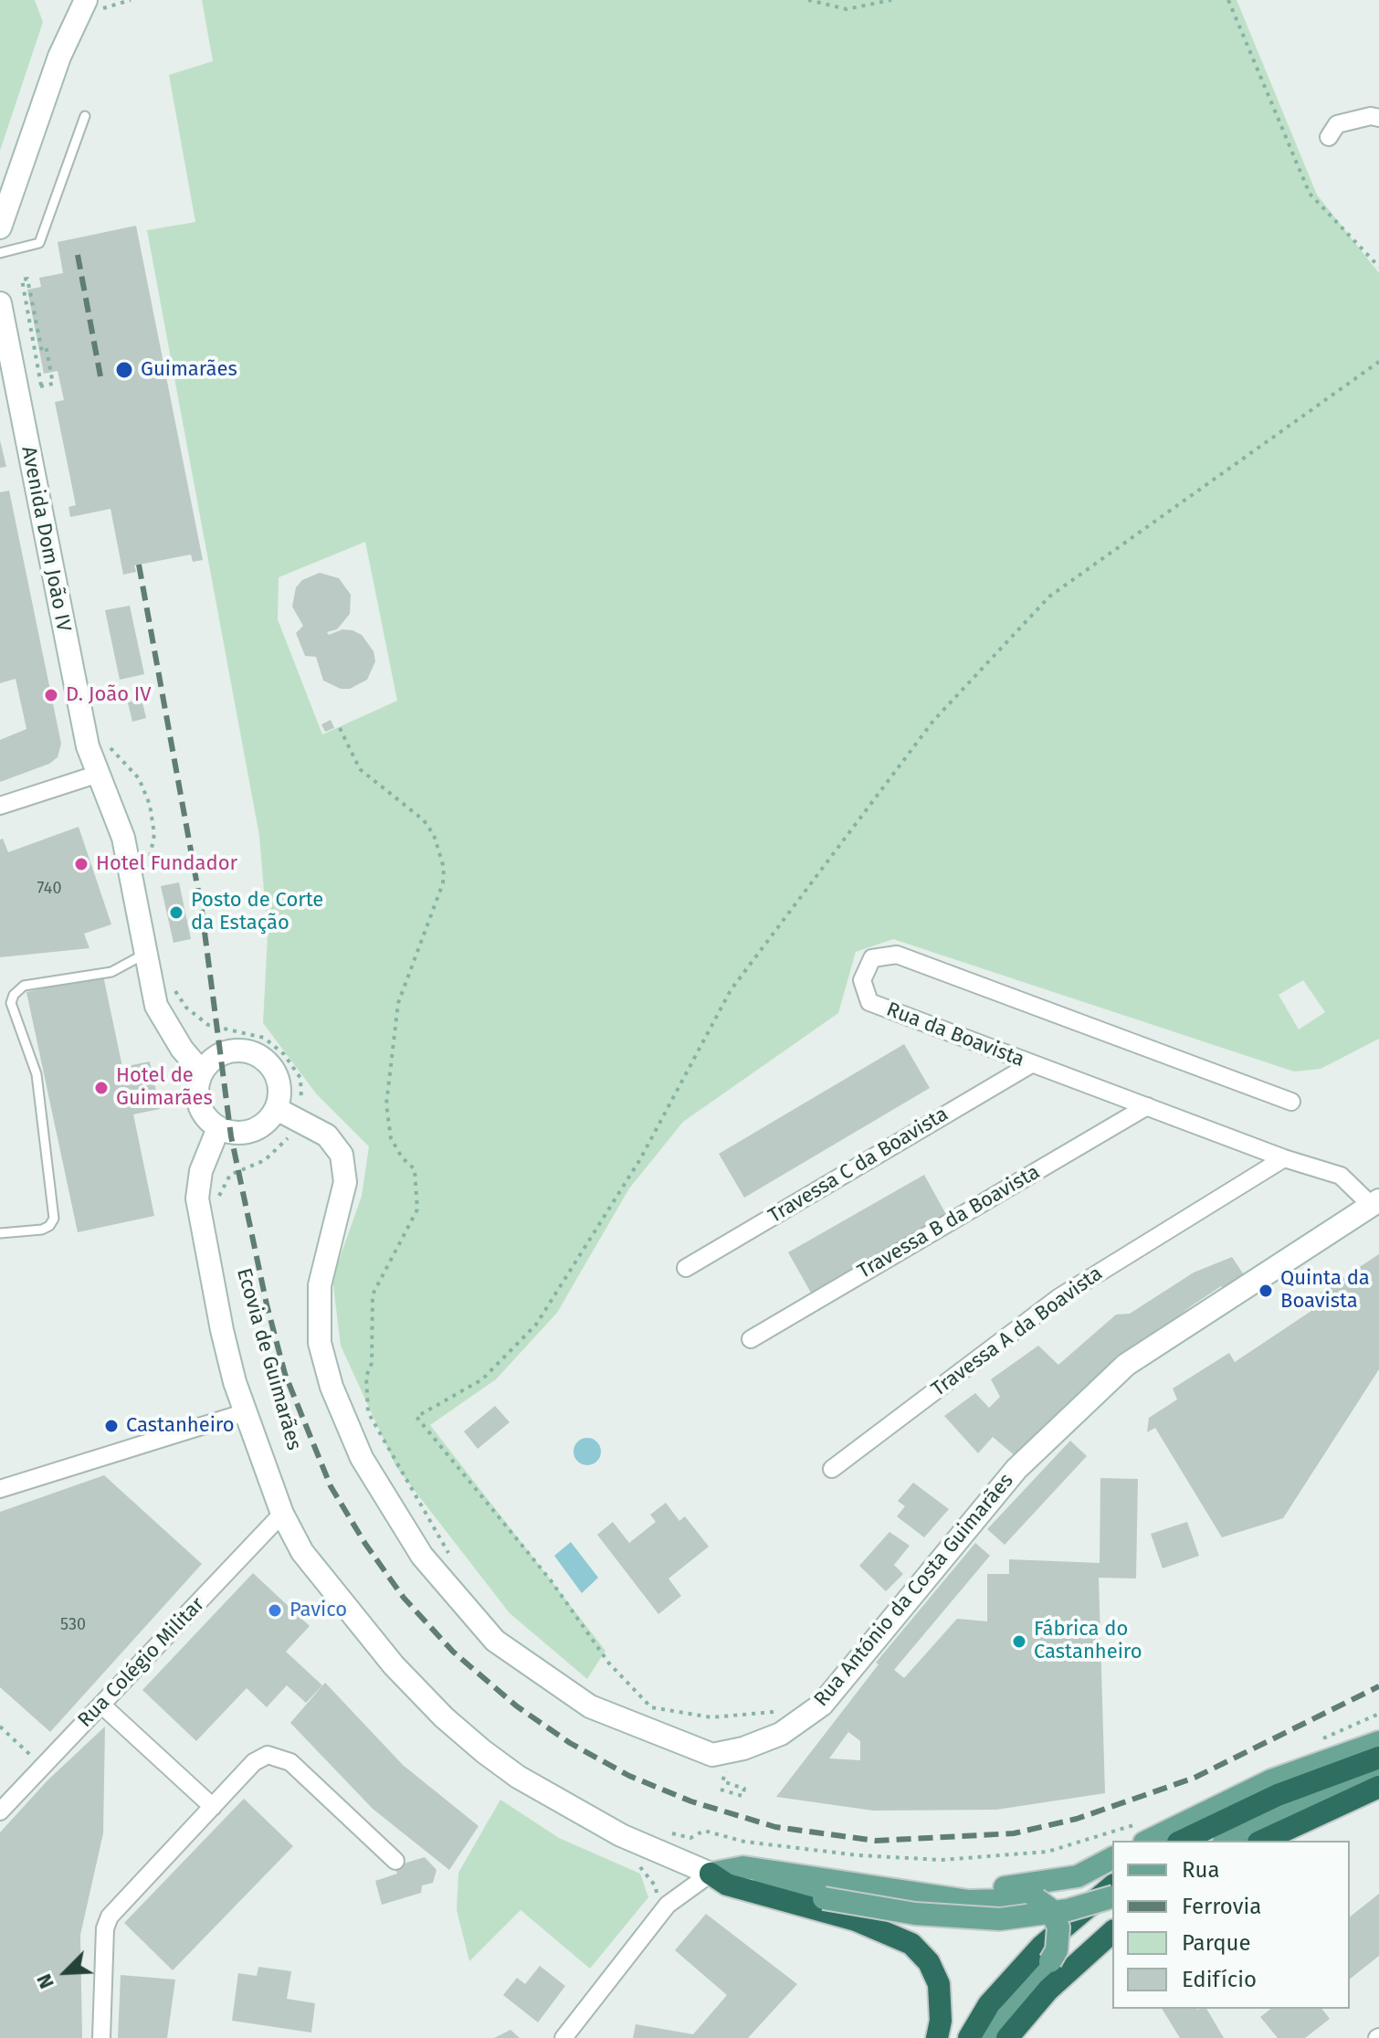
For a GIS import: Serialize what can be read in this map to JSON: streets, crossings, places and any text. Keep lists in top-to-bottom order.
{
  "streets": {
    "street": [
      "Avenida Dom João IV",
      "Rua da Boavista",
      "Travessa C da Boavista",
      "Travessa B da Boavista",
      "Travessa A da Boavista",
      "Rua António da Costa Guimarães",
      "Rua Colégio Militar"
    ]
  },
  "crossings": [
    ["Avenida Dom João IV", "Rua António da Costa Guimarães"],
    ["Rua da Boavista", "Travessa C da Boavista"],
    ["Rua da Boavista", "Travessa B da Boavista"],
    ["Rua da Boavista", "Travessa A da Boavista"],
    ["Rua da Boavista", "Rua António da Costa Guimarães"]
  ],
  "places": [
    "Guimarães",
    "D. João IV",
    "Hotel Fundador",
    "Posto de Corte da Estação",
    "Hotel de Guimarães",
    "Quinta da Boavista",
    "Castanheiro",
    "Pavico",
    "Fábrica do Castanheiro"
  ],
  "house_numbers": ["740", "530"],
  "legend": [
    "Rua",
    "Ferrovia",
    "Parque",
    "Edifício"
  ],
  "north": "bottom left"
}
